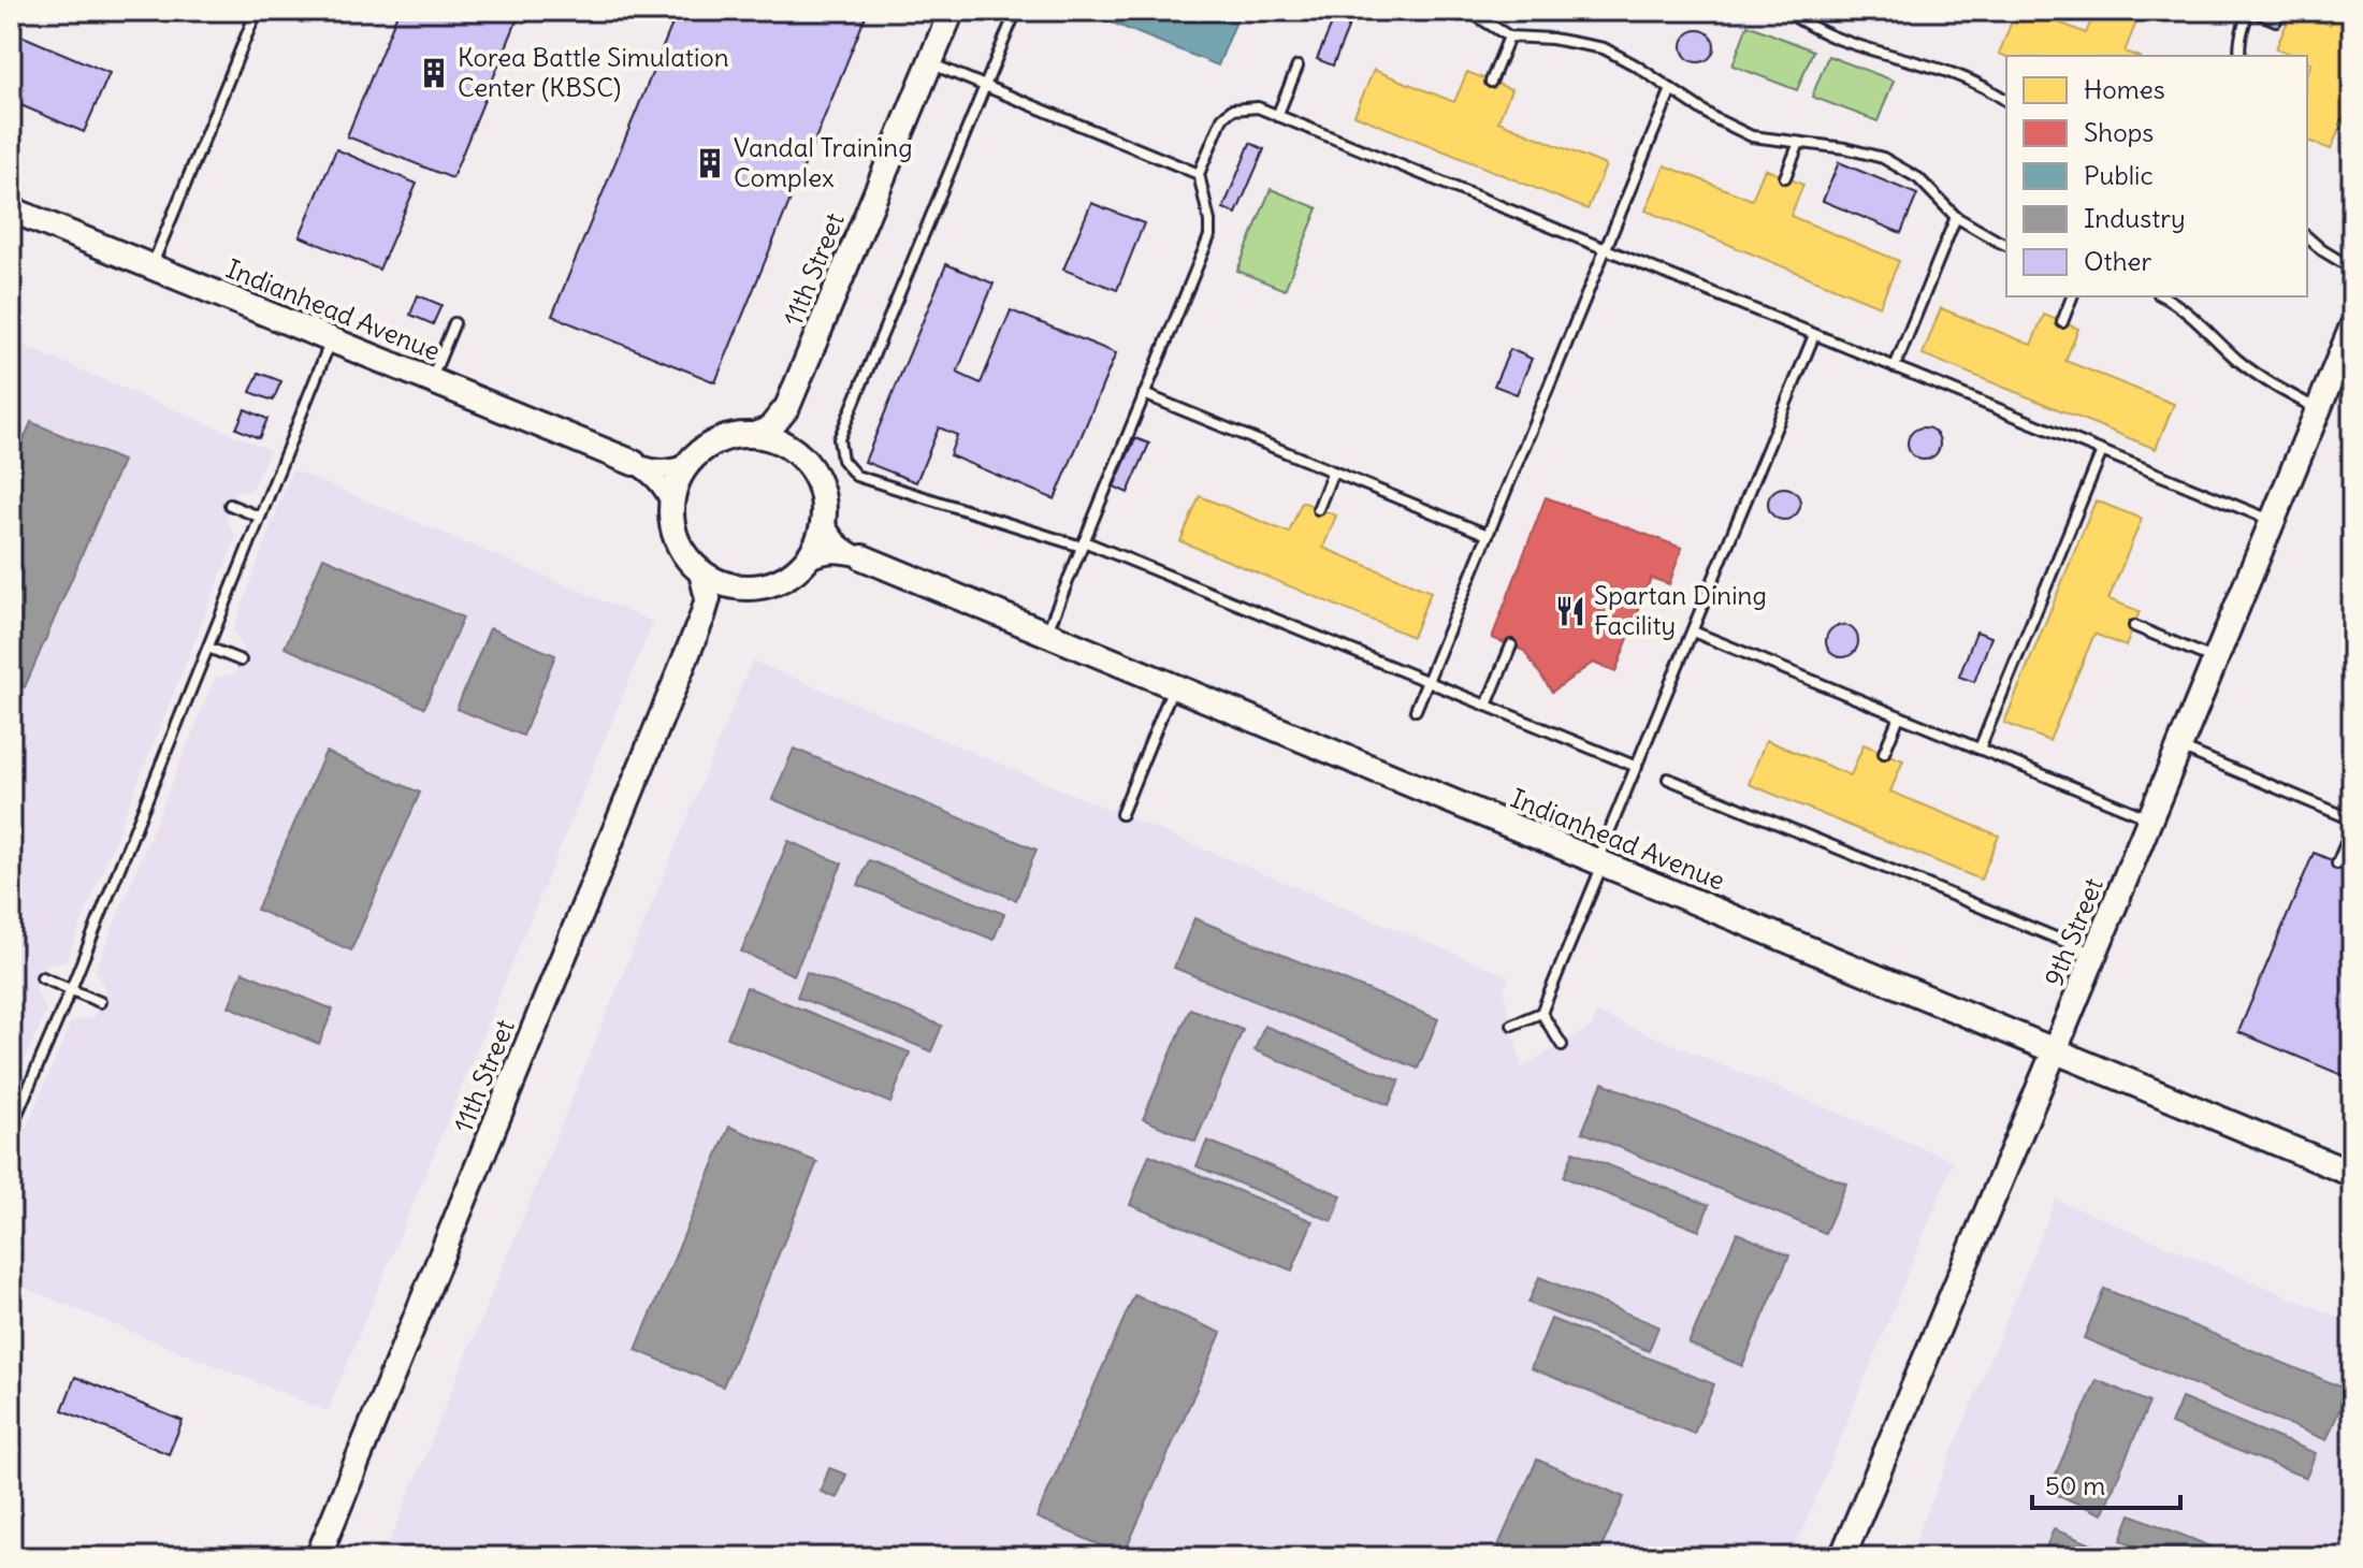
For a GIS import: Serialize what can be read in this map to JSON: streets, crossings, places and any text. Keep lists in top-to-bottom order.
{
  "streets": {
    "main road": ["11th Street", "Indianhead Avenue", "9th Street"]
  },
  "crossings": [
    ["Indianhead Avenue", "9th Street"]
  ],
  "places": {
    "building": ["Korea Battle Simulation Center (KBSC)", "Vandal Training Complex"],
    "restaurant": ["Spartan Dining Facility"]
  },
  "legend": [
    "Homes",
    "Shops",
    "Public",
    "Industry",
    "Other"
  ],
  "scale_bar": "50 m"
}
